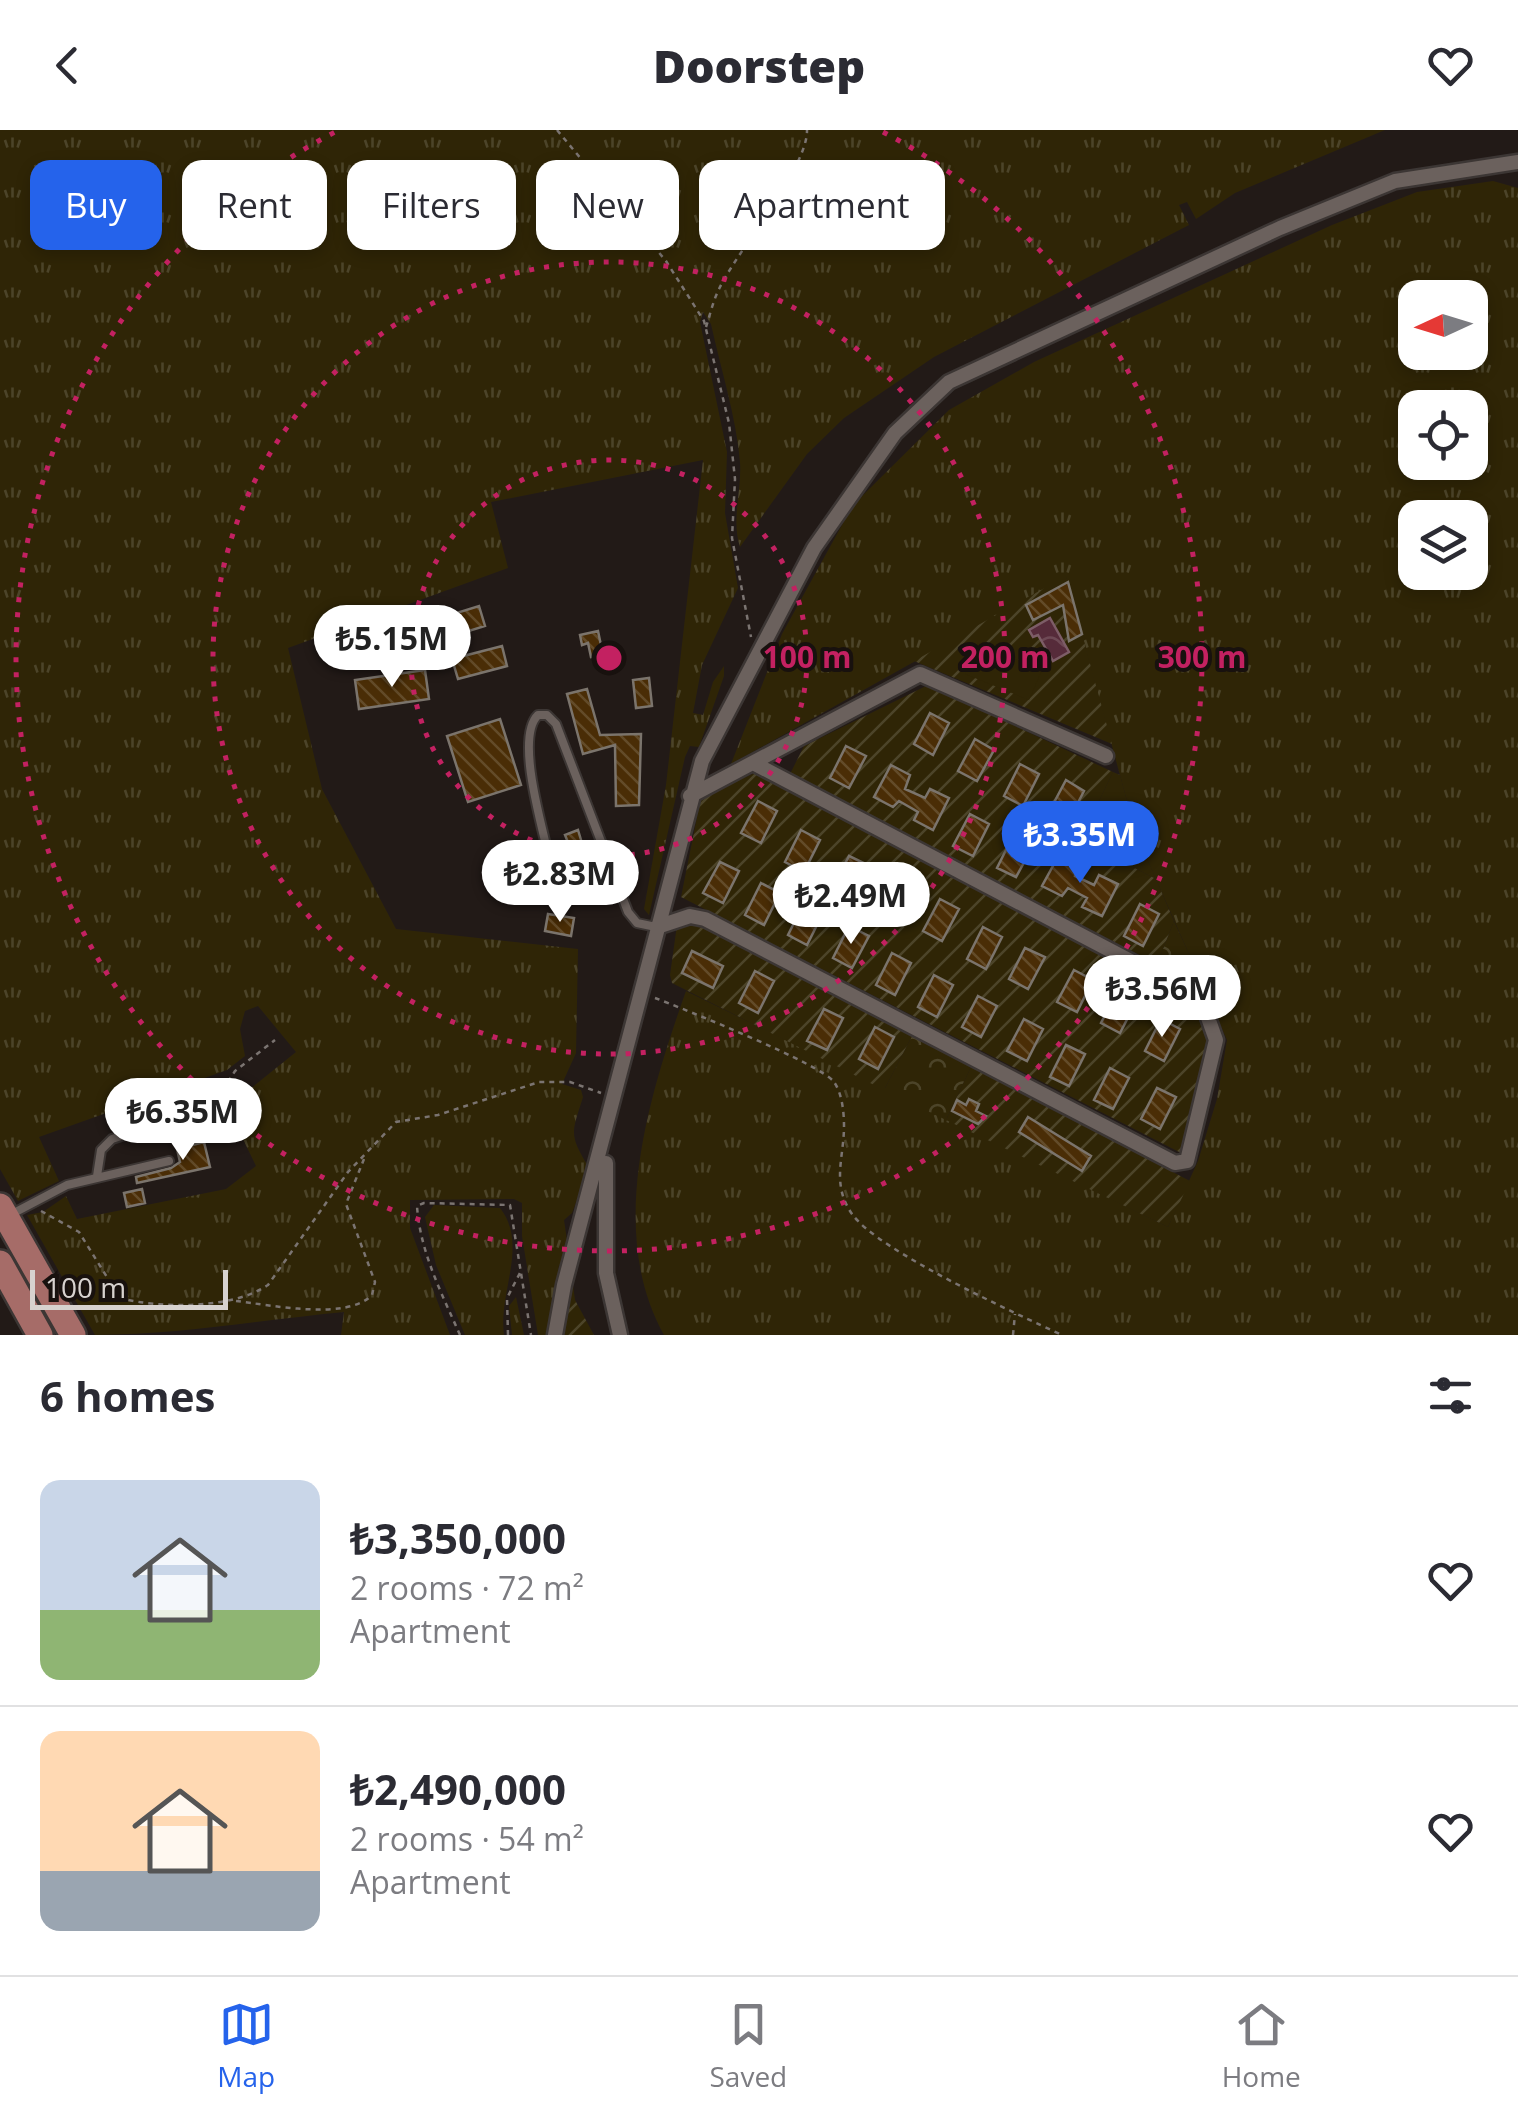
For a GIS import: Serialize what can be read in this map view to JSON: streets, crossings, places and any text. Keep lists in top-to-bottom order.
{
  "scale_bar": "100 m",
  "north": "left",
  "page": {
    "header": "Doorstep",
    "chip": [
      "Buy",
      "Rent",
      "Filters",
      "New",
      "Apartment"
    ],
    "price": [
      "₺5.15M",
      "₺3.35M",
      "₺2.83M",
      "₺2.49M",
      "₺3.56M",
      "₺6.35M"
    ],
    "scale": "100 m",
    "heading": "6 homes",
    "list": [
      {
        "name": "₺3,350,000",
        "note": "2 rooms · 72 m² · Apartment"
      },
      {
        "name": "₺2,490,000",
        "note": "2 rooms · 54 m² · Apartment"
      }
    ],
    "tabs": ["Map", "Saved", "Home"]
  },
  "rings": ["100 m", "200 m", "300 m"]
}
